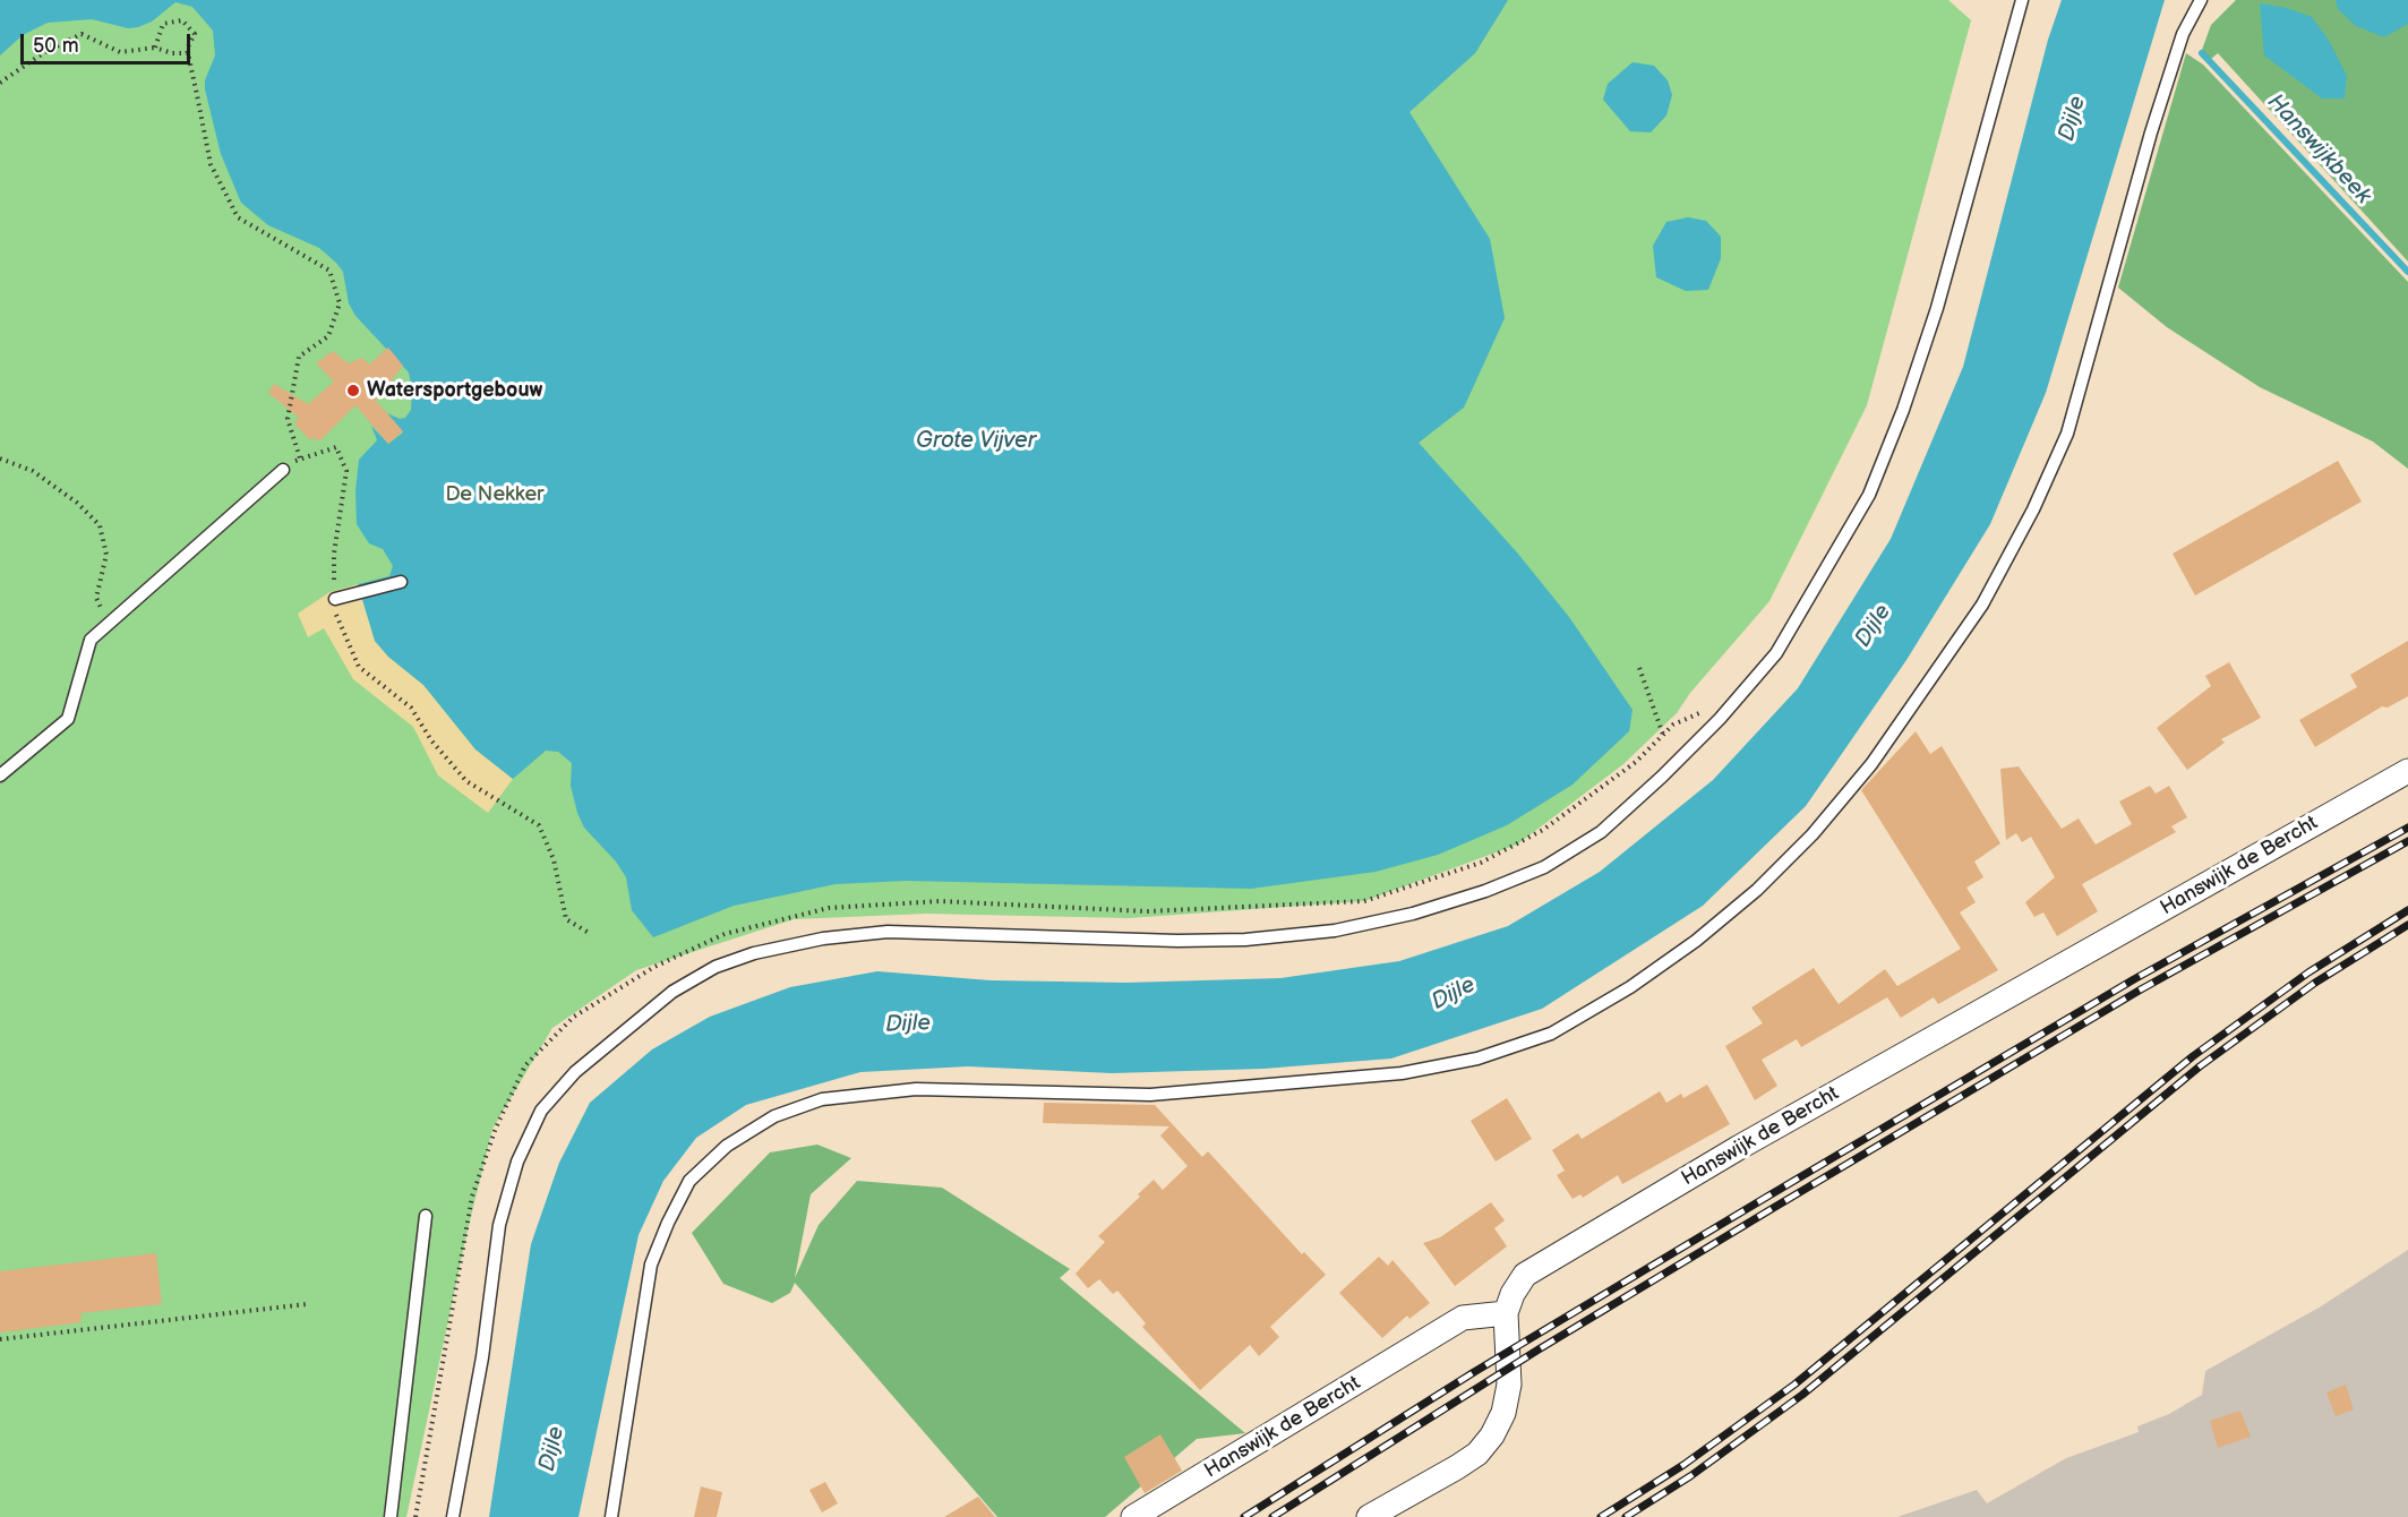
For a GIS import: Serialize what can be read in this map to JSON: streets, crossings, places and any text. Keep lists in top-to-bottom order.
{
  "streets": {
    "street": ["Hanswijk de Bercht"]
  },
  "water": ["Dijle", "Hanswijkbeek", "Grote Vijver"],
  "parks": ["De Nekker"],
  "places": ["Watersportgebouw"],
  "scale_bar": "50 m"
}
